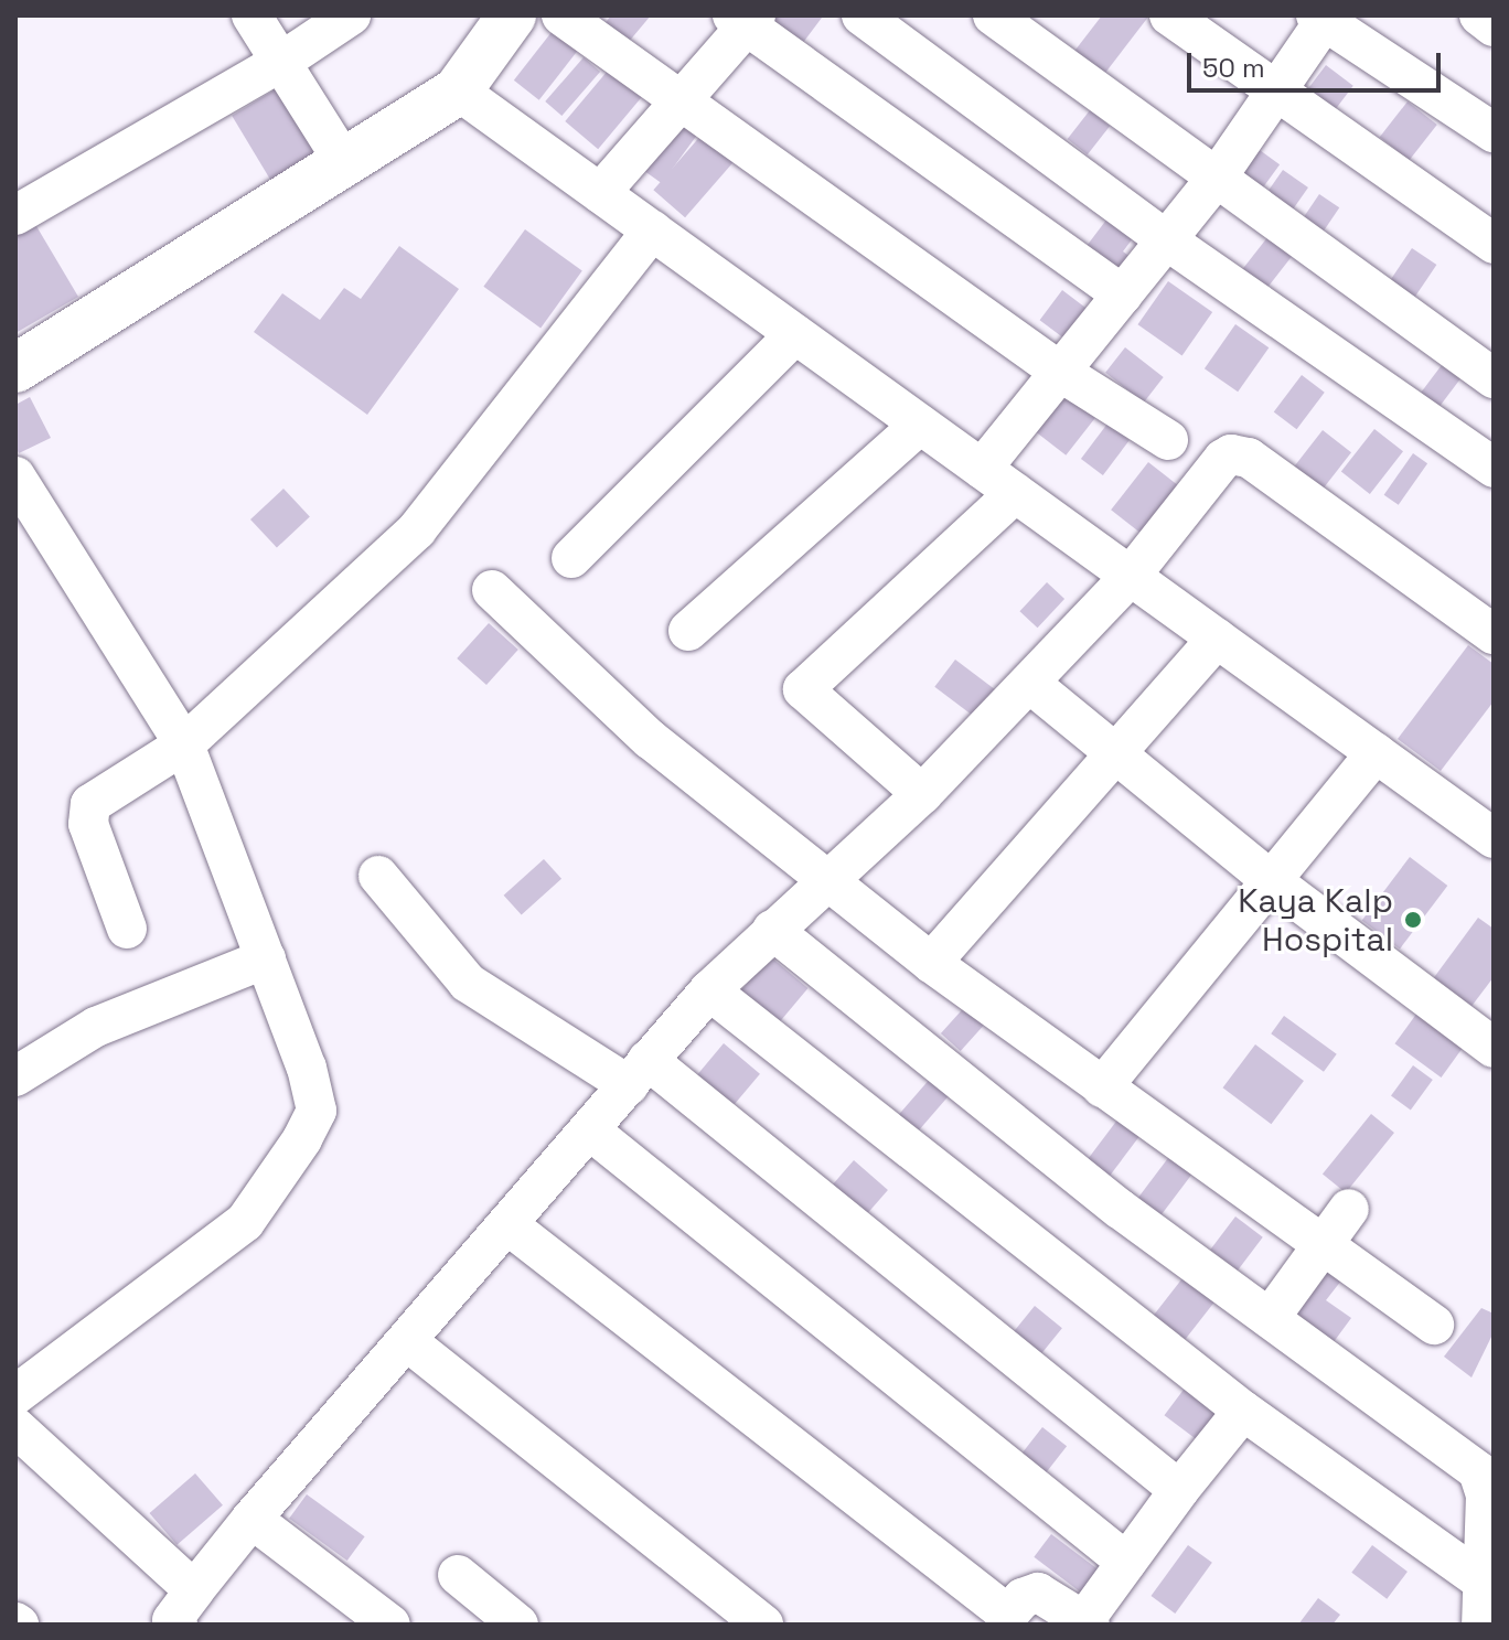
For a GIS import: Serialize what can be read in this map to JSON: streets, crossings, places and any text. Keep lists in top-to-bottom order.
{
  "places": ["Kaya Kalp Hospital"],
  "scale_bar": "50 m"
}
